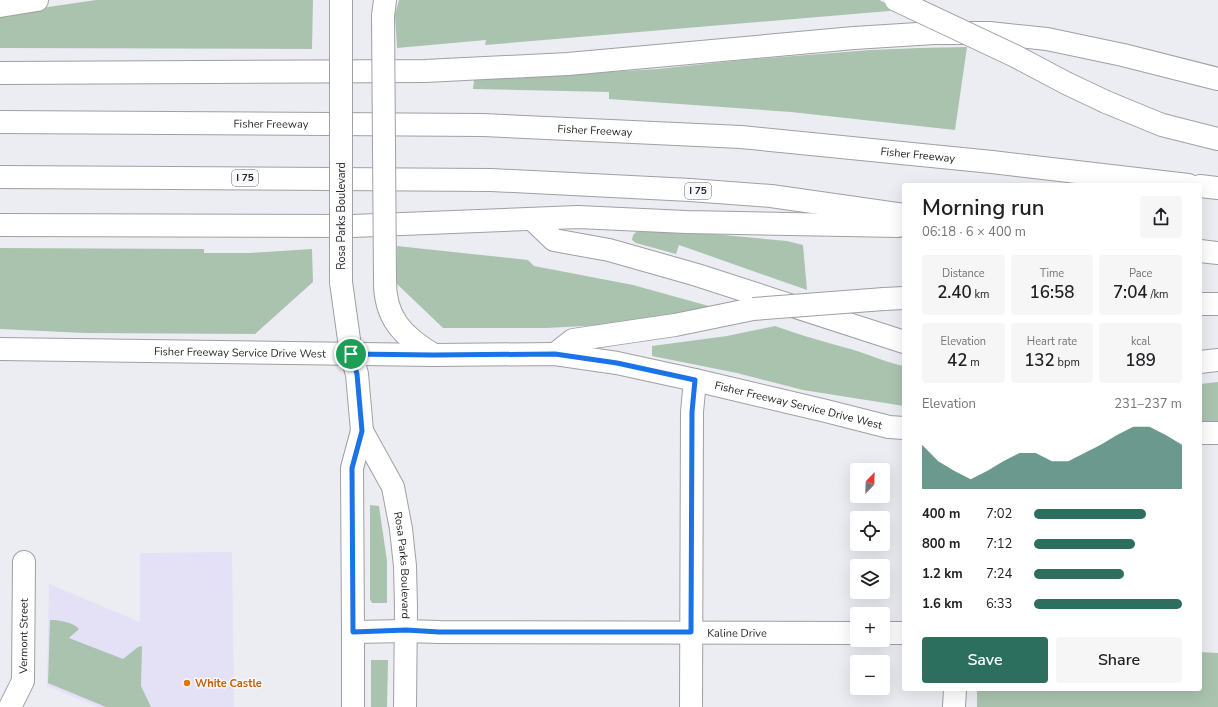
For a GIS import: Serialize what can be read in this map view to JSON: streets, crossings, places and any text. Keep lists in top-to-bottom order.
{
  "streets": {
    "main road": [
      "Fisher Freeway",
      "I 75",
      "Rosa Parks Boulevard",
      "Fisher Freeway Service Drive West",
      "Kaline Drive",
      "Vermont Street"
    ]
  },
  "crossings": [
    ["Rosa Parks Boulevard", "Fisher Freeway Service Drive West"],
    ["Rosa Parks Boulevard", "Kaline Drive"]
  ],
  "places": ["White Castle"],
  "north": "top right",
  "page": {
    "heading": ["Morning run", "06:18 · 6 × 400 m"],
    "stats": [
      ["Distance", "2.40 km"],
      ["Time", "16:58"],
      ["Pace", "7:04 /km"],
      ["Elevation", "42 m"],
      ["Heart rate", "132 bpm"],
      ["kcal", "189"]
    ],
    "chart": ["Elevation", "231–237 m"],
    "map_buttons": ["+", "−"],
    "list": [
      {
        "name": "400 m",
        "note": "7:02"
      },
      {
        "name": "800 m",
        "note": "7:12"
      },
      {
        "name": "1.2 km",
        "note": "7:24"
      },
      {
        "name": "1.6 km",
        "note": "6:33"
      }
    ],
    "buttons": ["Save", "Share"]
  }
}
